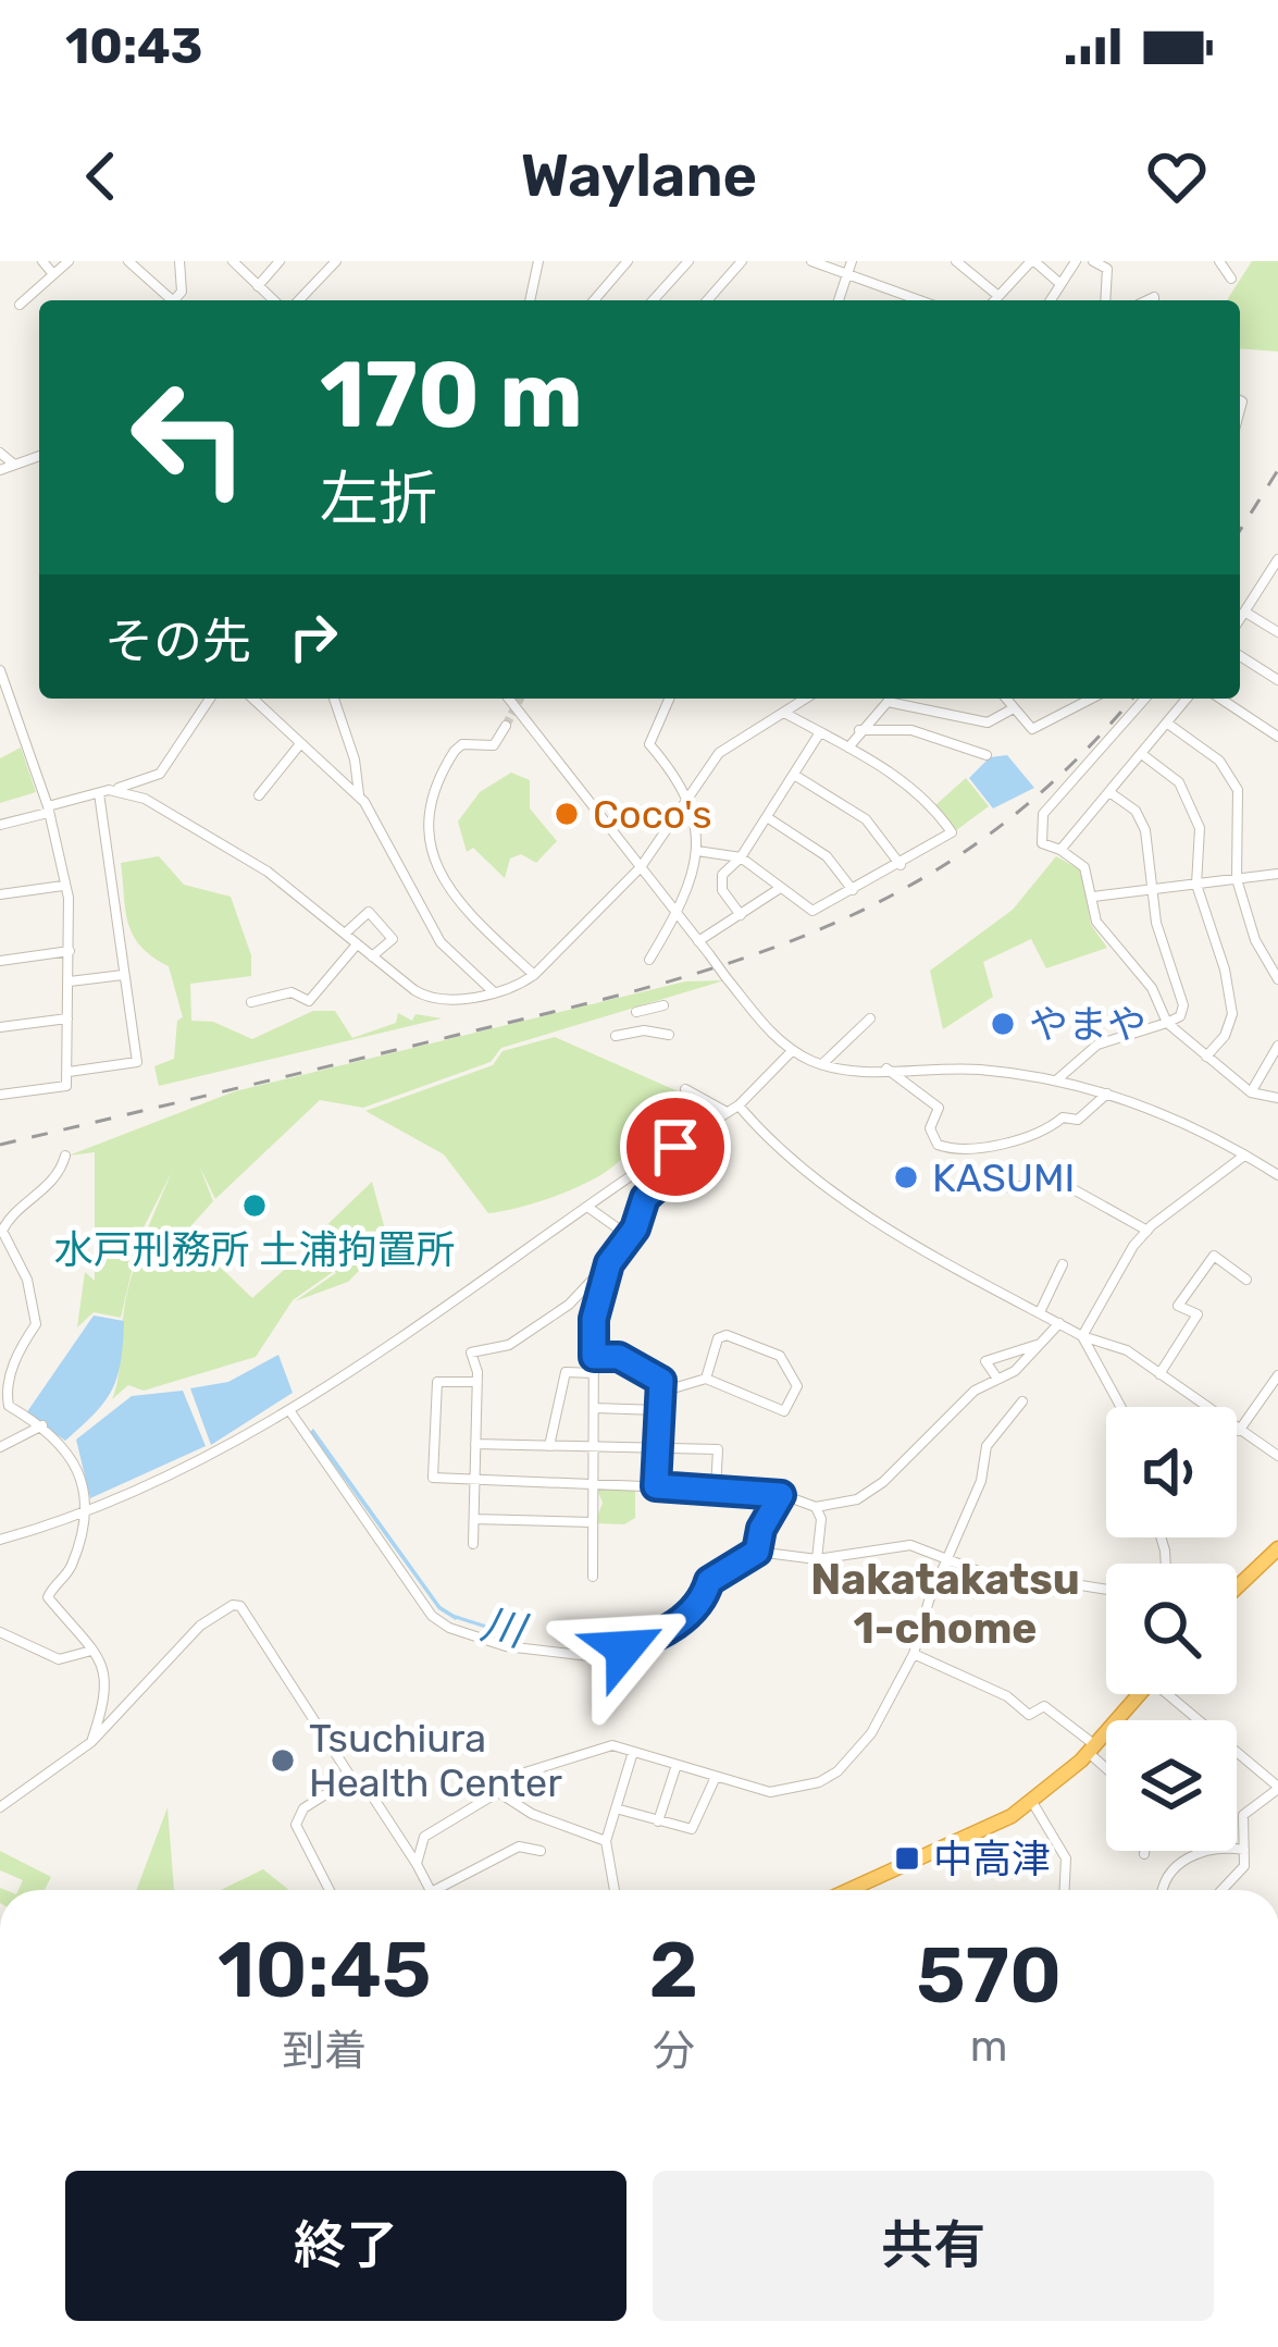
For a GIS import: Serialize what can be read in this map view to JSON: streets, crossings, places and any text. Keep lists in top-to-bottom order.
{
  "districts": ["Nakatakatsu 1-chome"],
  "water": ["川"],
  "places": {
    "other": [
      "Coco's",
      "やまや",
      "KASUMI",
      "水戸刑務所 土浦拘置所",
      "Tsuchiura Health Center"
    ],
    "transit": ["中高津"]
  },
  "page": {
    "status": "10:43",
    "header": "Waylane",
    "turn": ["170 m", "左折"],
    "then": "その先",
    "eta": [
      "10:45",
      "到着",
      "2",
      "分",
      "570",
      "m"
    ],
    "buttons": ["終了", "共有"]
  }
}
